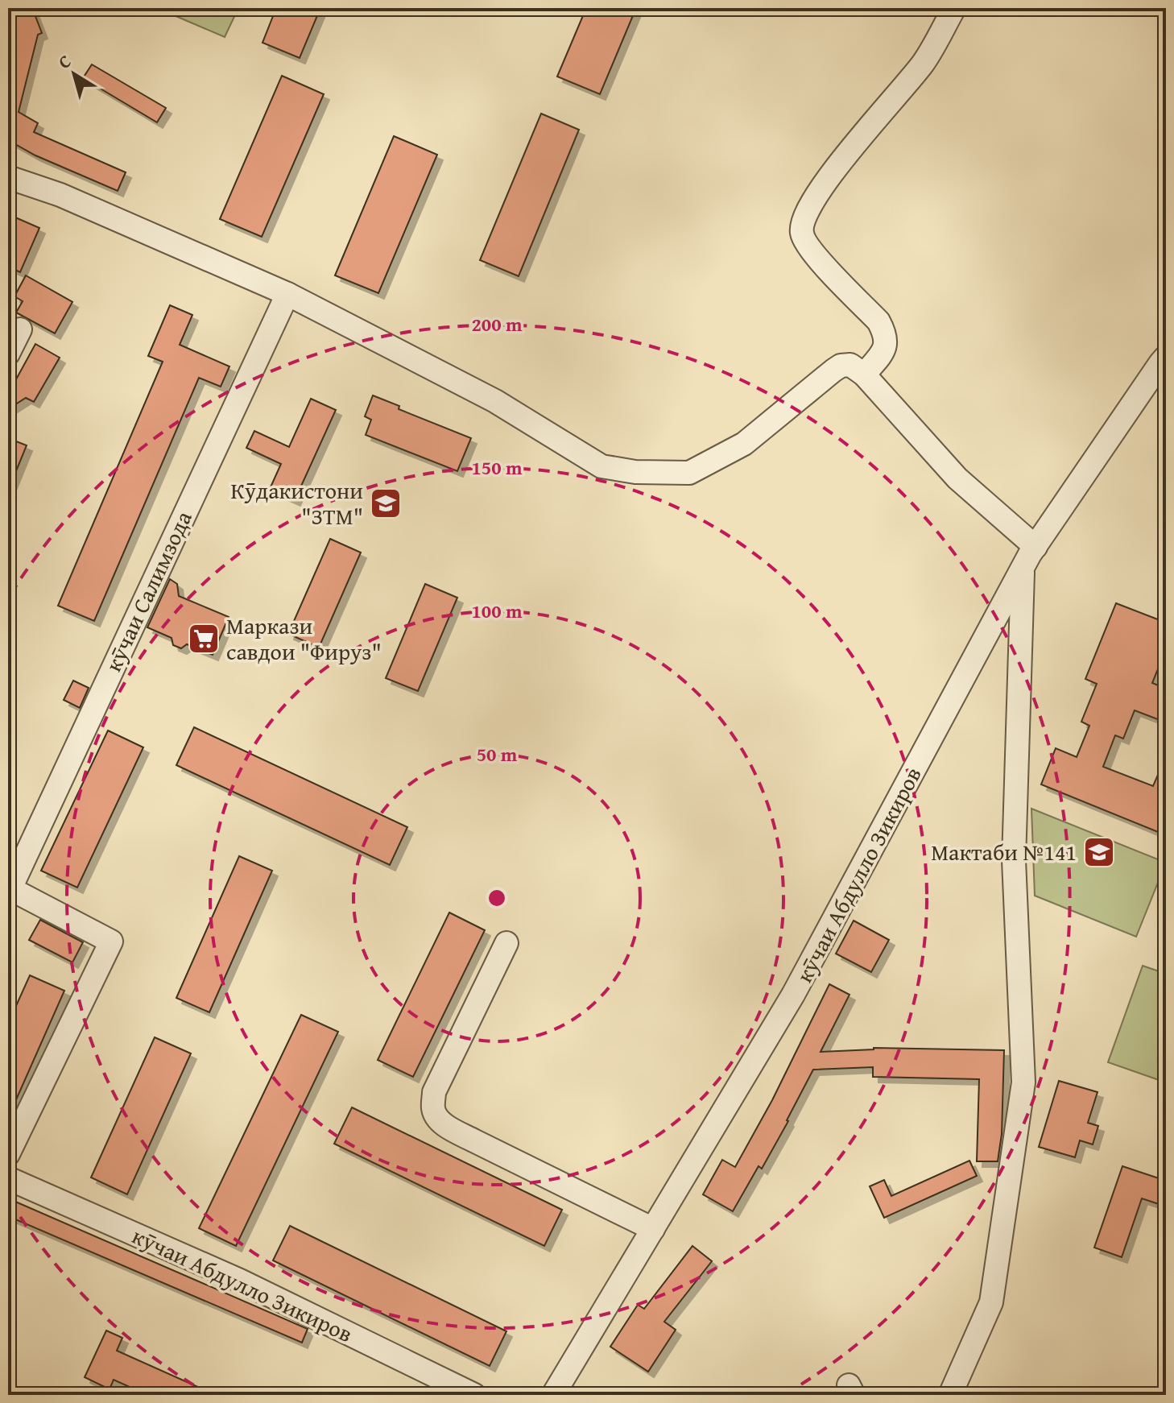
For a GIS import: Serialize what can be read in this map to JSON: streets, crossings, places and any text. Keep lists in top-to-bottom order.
{
  "streets": {
    "street": ["кӯчаи Салимзода", "кӯчаи Абдулло Зикиров"]
  },
  "places": {
    "school or university": ["Кӯдакистони \"ЗТМ\"", "Мактаби №141"],
    "supermarket": ["Маркази савдои \"Фируз\""]
  },
  "north": "top left",
  "rings": [
    "200 m",
    "150 m",
    "100 m",
    "50 m"
  ]
}
